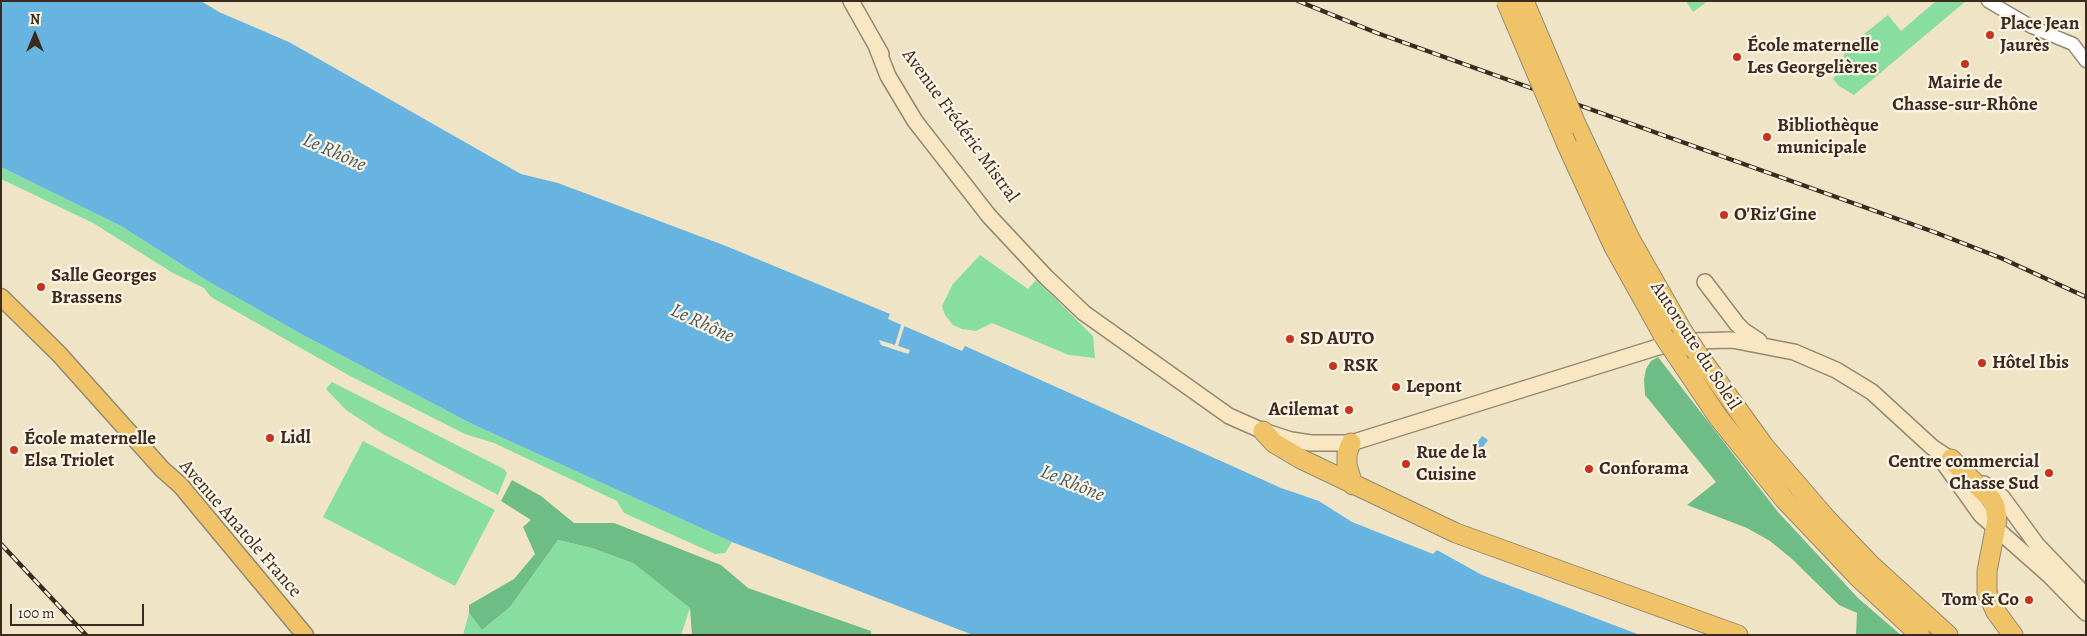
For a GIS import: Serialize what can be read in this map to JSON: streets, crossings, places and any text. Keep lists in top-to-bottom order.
{
  "streets": {
    "highway": ["Autoroute du Soleil"],
    "main road": ["Avenue Frédéric Mistral", "Avenue Anatole France"]
  },
  "water": ["Le Rhône"],
  "places": [
    "Place Jean Jaurès",
    "École maternelle Les Georgelières",
    "Mairie de Chasse-sur-Rhône",
    "Bibliothèque municipale",
    "O'Riz'Gine",
    "Salle Georges Brassens",
    "SD AUTO",
    "Hôtel Ibis",
    "RSK",
    "Lepont",
    "Acilemat",
    "Lidl",
    "École maternelle Elsa Triolet",
    "Rue de la Cuisine",
    "Conforama",
    "Centre commercial Chasse Sud",
    "Tom & Co"
  ],
  "scale_bar": "100 m",
  "north": "top"
}
